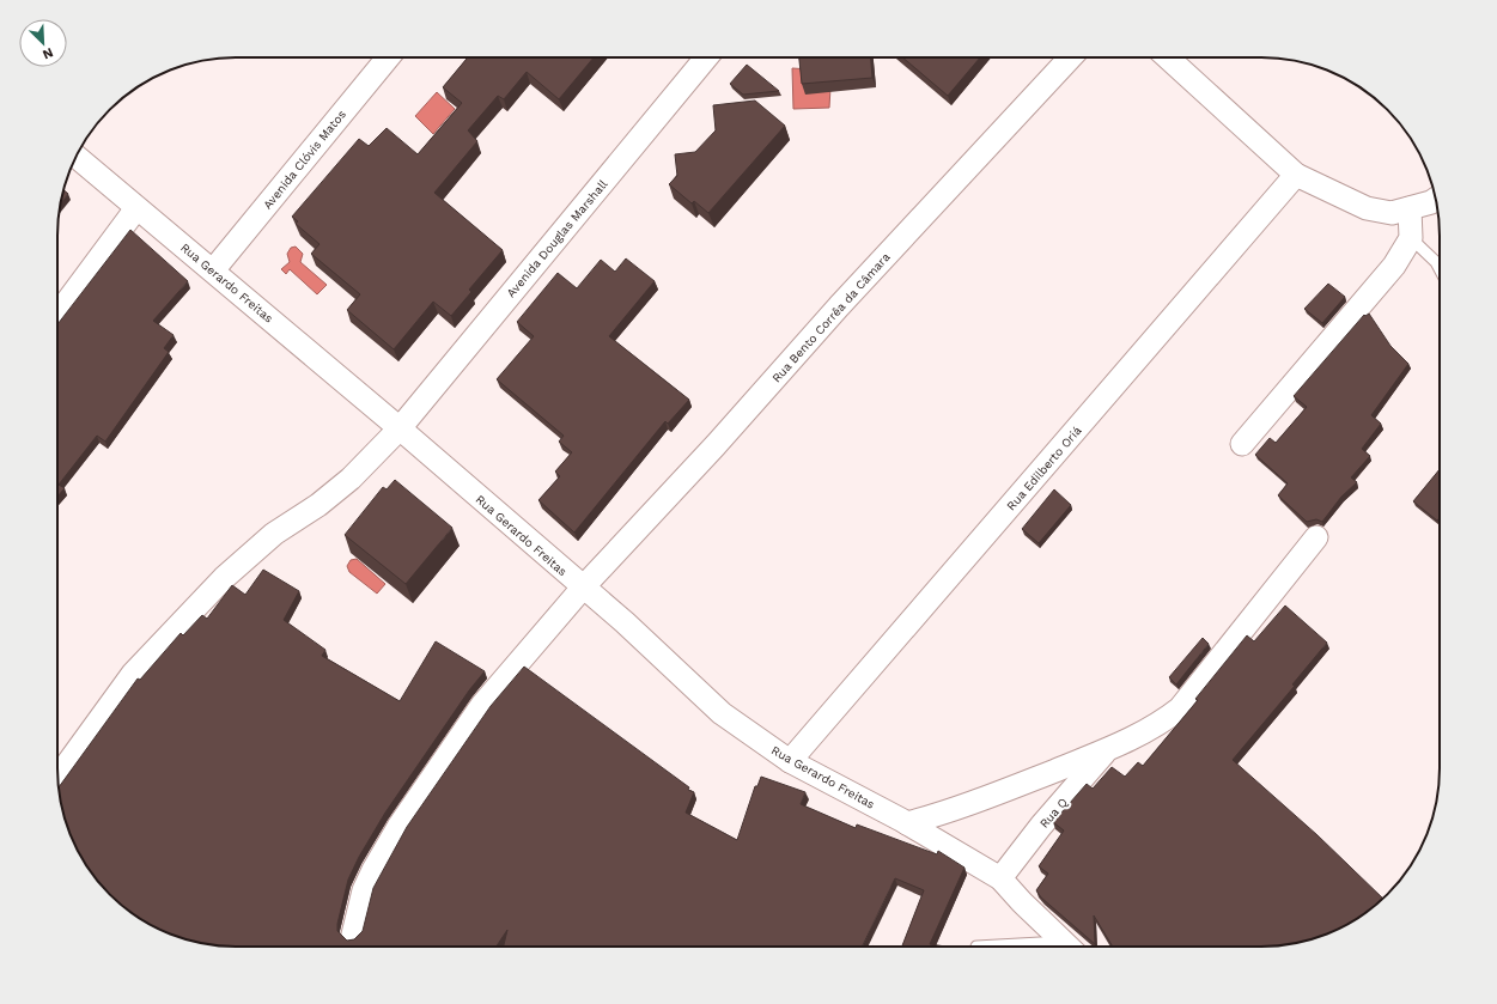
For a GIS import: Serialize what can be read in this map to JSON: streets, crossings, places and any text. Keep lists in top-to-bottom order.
{
  "streets": {
    "street": [
      "Avenida Clóvis Matos",
      "Avenida Douglas Marshall",
      "Rua Gerardo Freitas",
      "Rua Bento Corrêa da Câmara",
      "Rua Edilberto Oriá",
      "Rua Q"
    ]
  },
  "crossings": [
    ["Avenida Clóvis Matos", "Rua Gerardo Freitas"],
    ["Avenida Douglas Marshall", "Rua Gerardo Freitas"],
    ["Rua Gerardo Freitas", "Rua Bento Corrêa da Câmara"],
    ["Rua Gerardo Freitas", "Rua Edilberto Oriá"],
    ["Rua Gerardo Freitas", "Rua Q"]
  ],
  "north": "bottom right"
}
